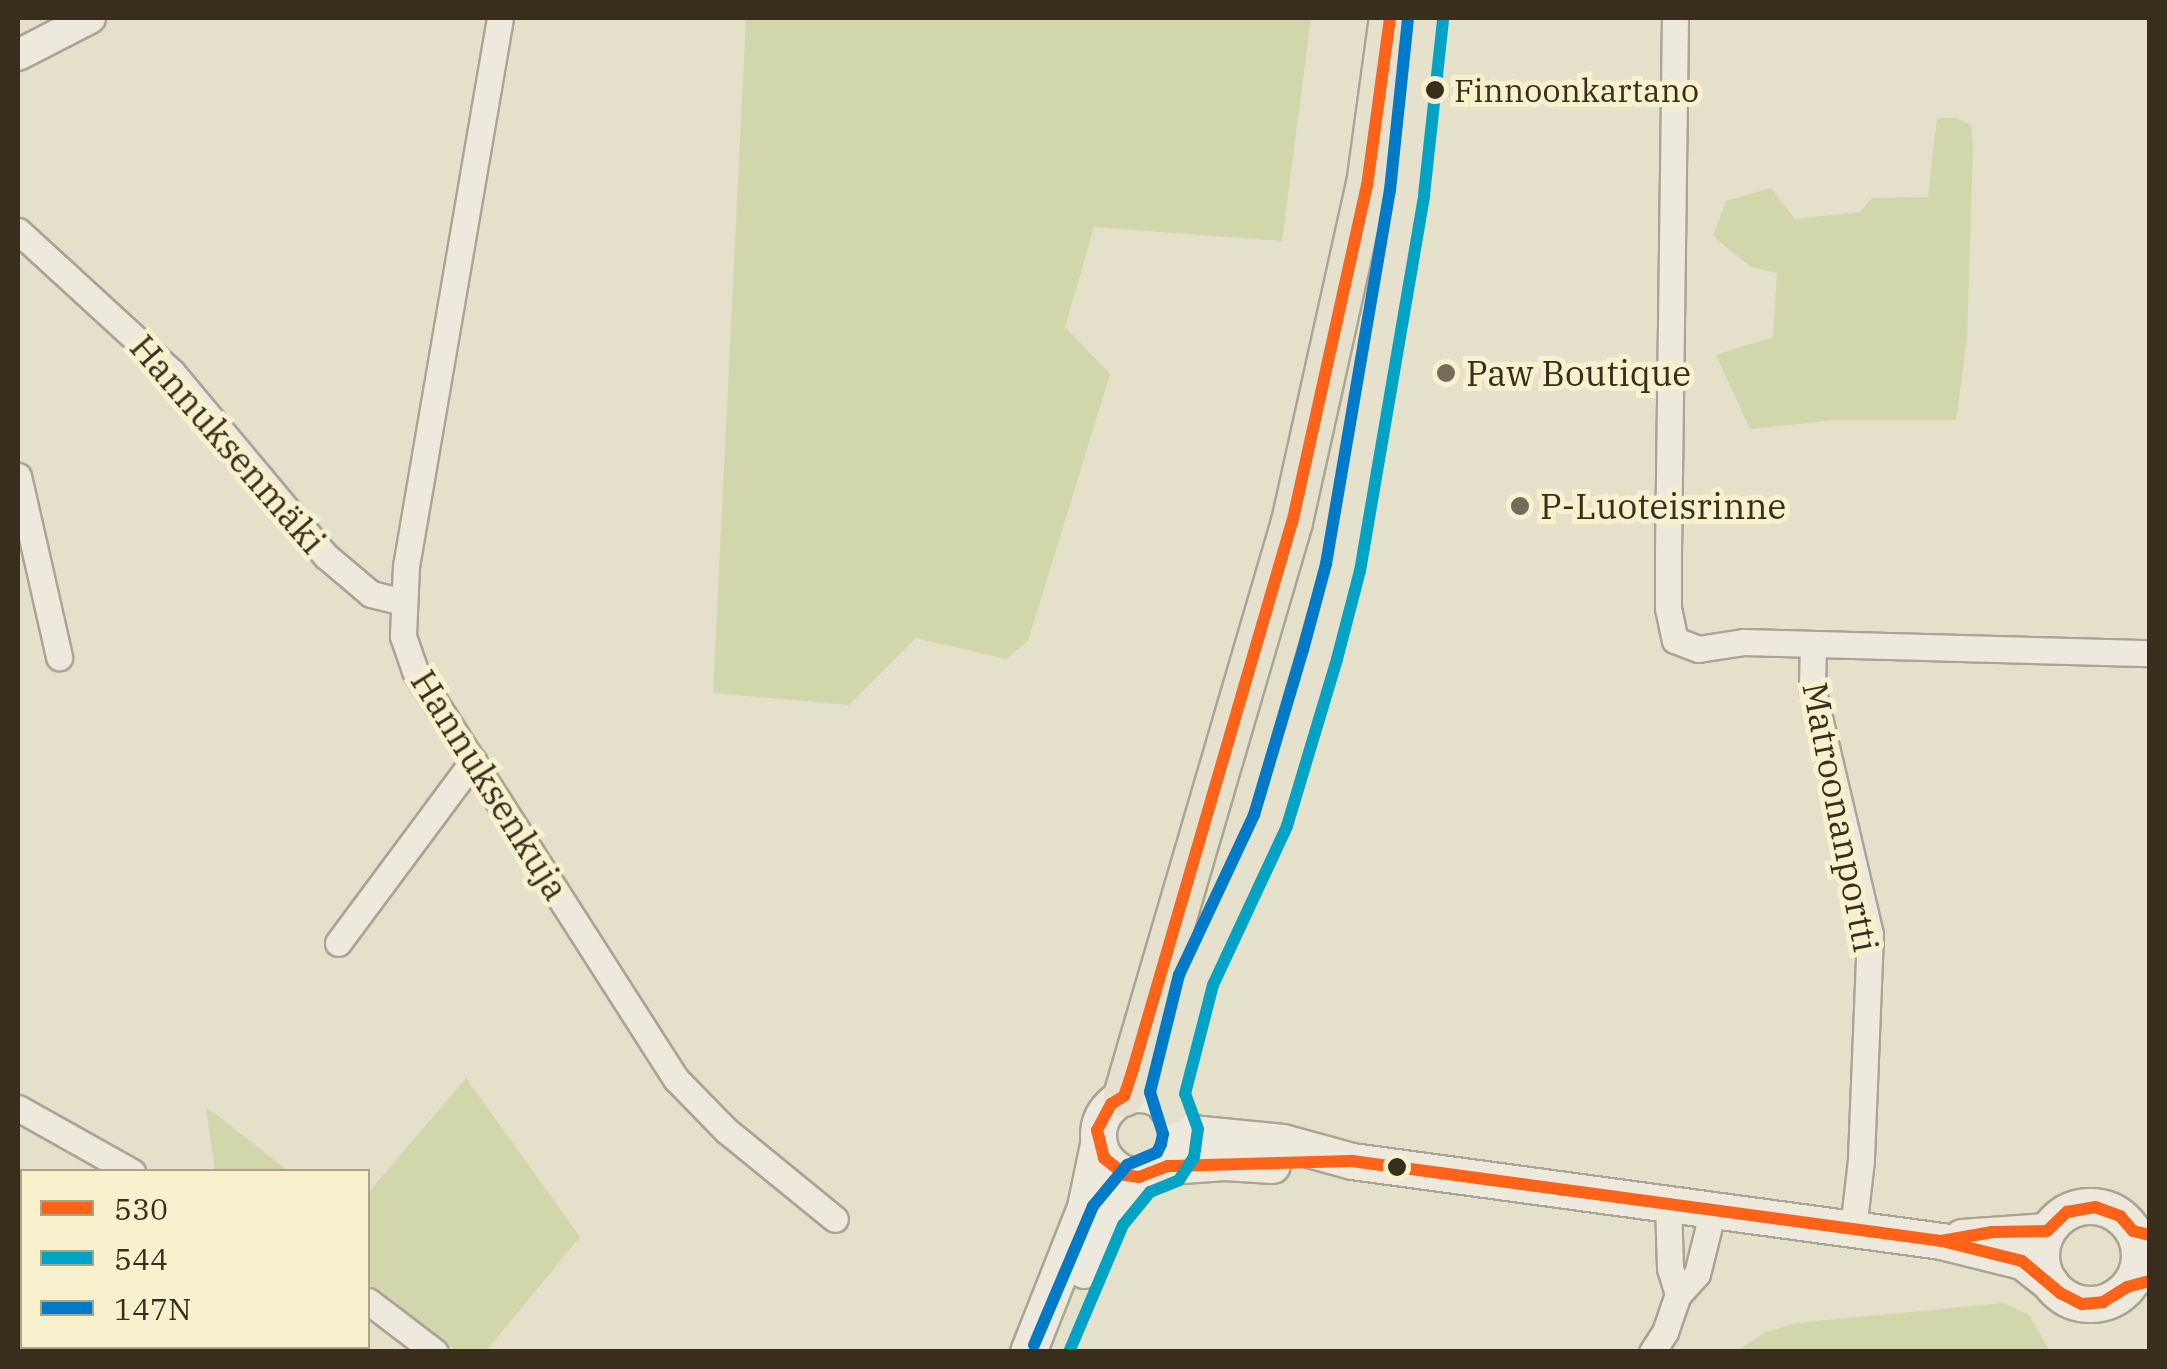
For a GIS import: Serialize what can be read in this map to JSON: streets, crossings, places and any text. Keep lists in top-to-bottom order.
{
  "streets": {
    "street": ["Hannuksenmäki", "Hannuksenkuja", "Matroonanportti"]
  },
  "crossings": [
    ["Hannuksenmäki", "Hannuksenkuja"]
  ],
  "places": ["Finnoonkartano", "Paw Boutique", "P-Luoteisrinne"],
  "lines": ["transit line 530", "transit line 147N", "transit line 544"],
  "legend": ["530", "544", "147N"]
}
